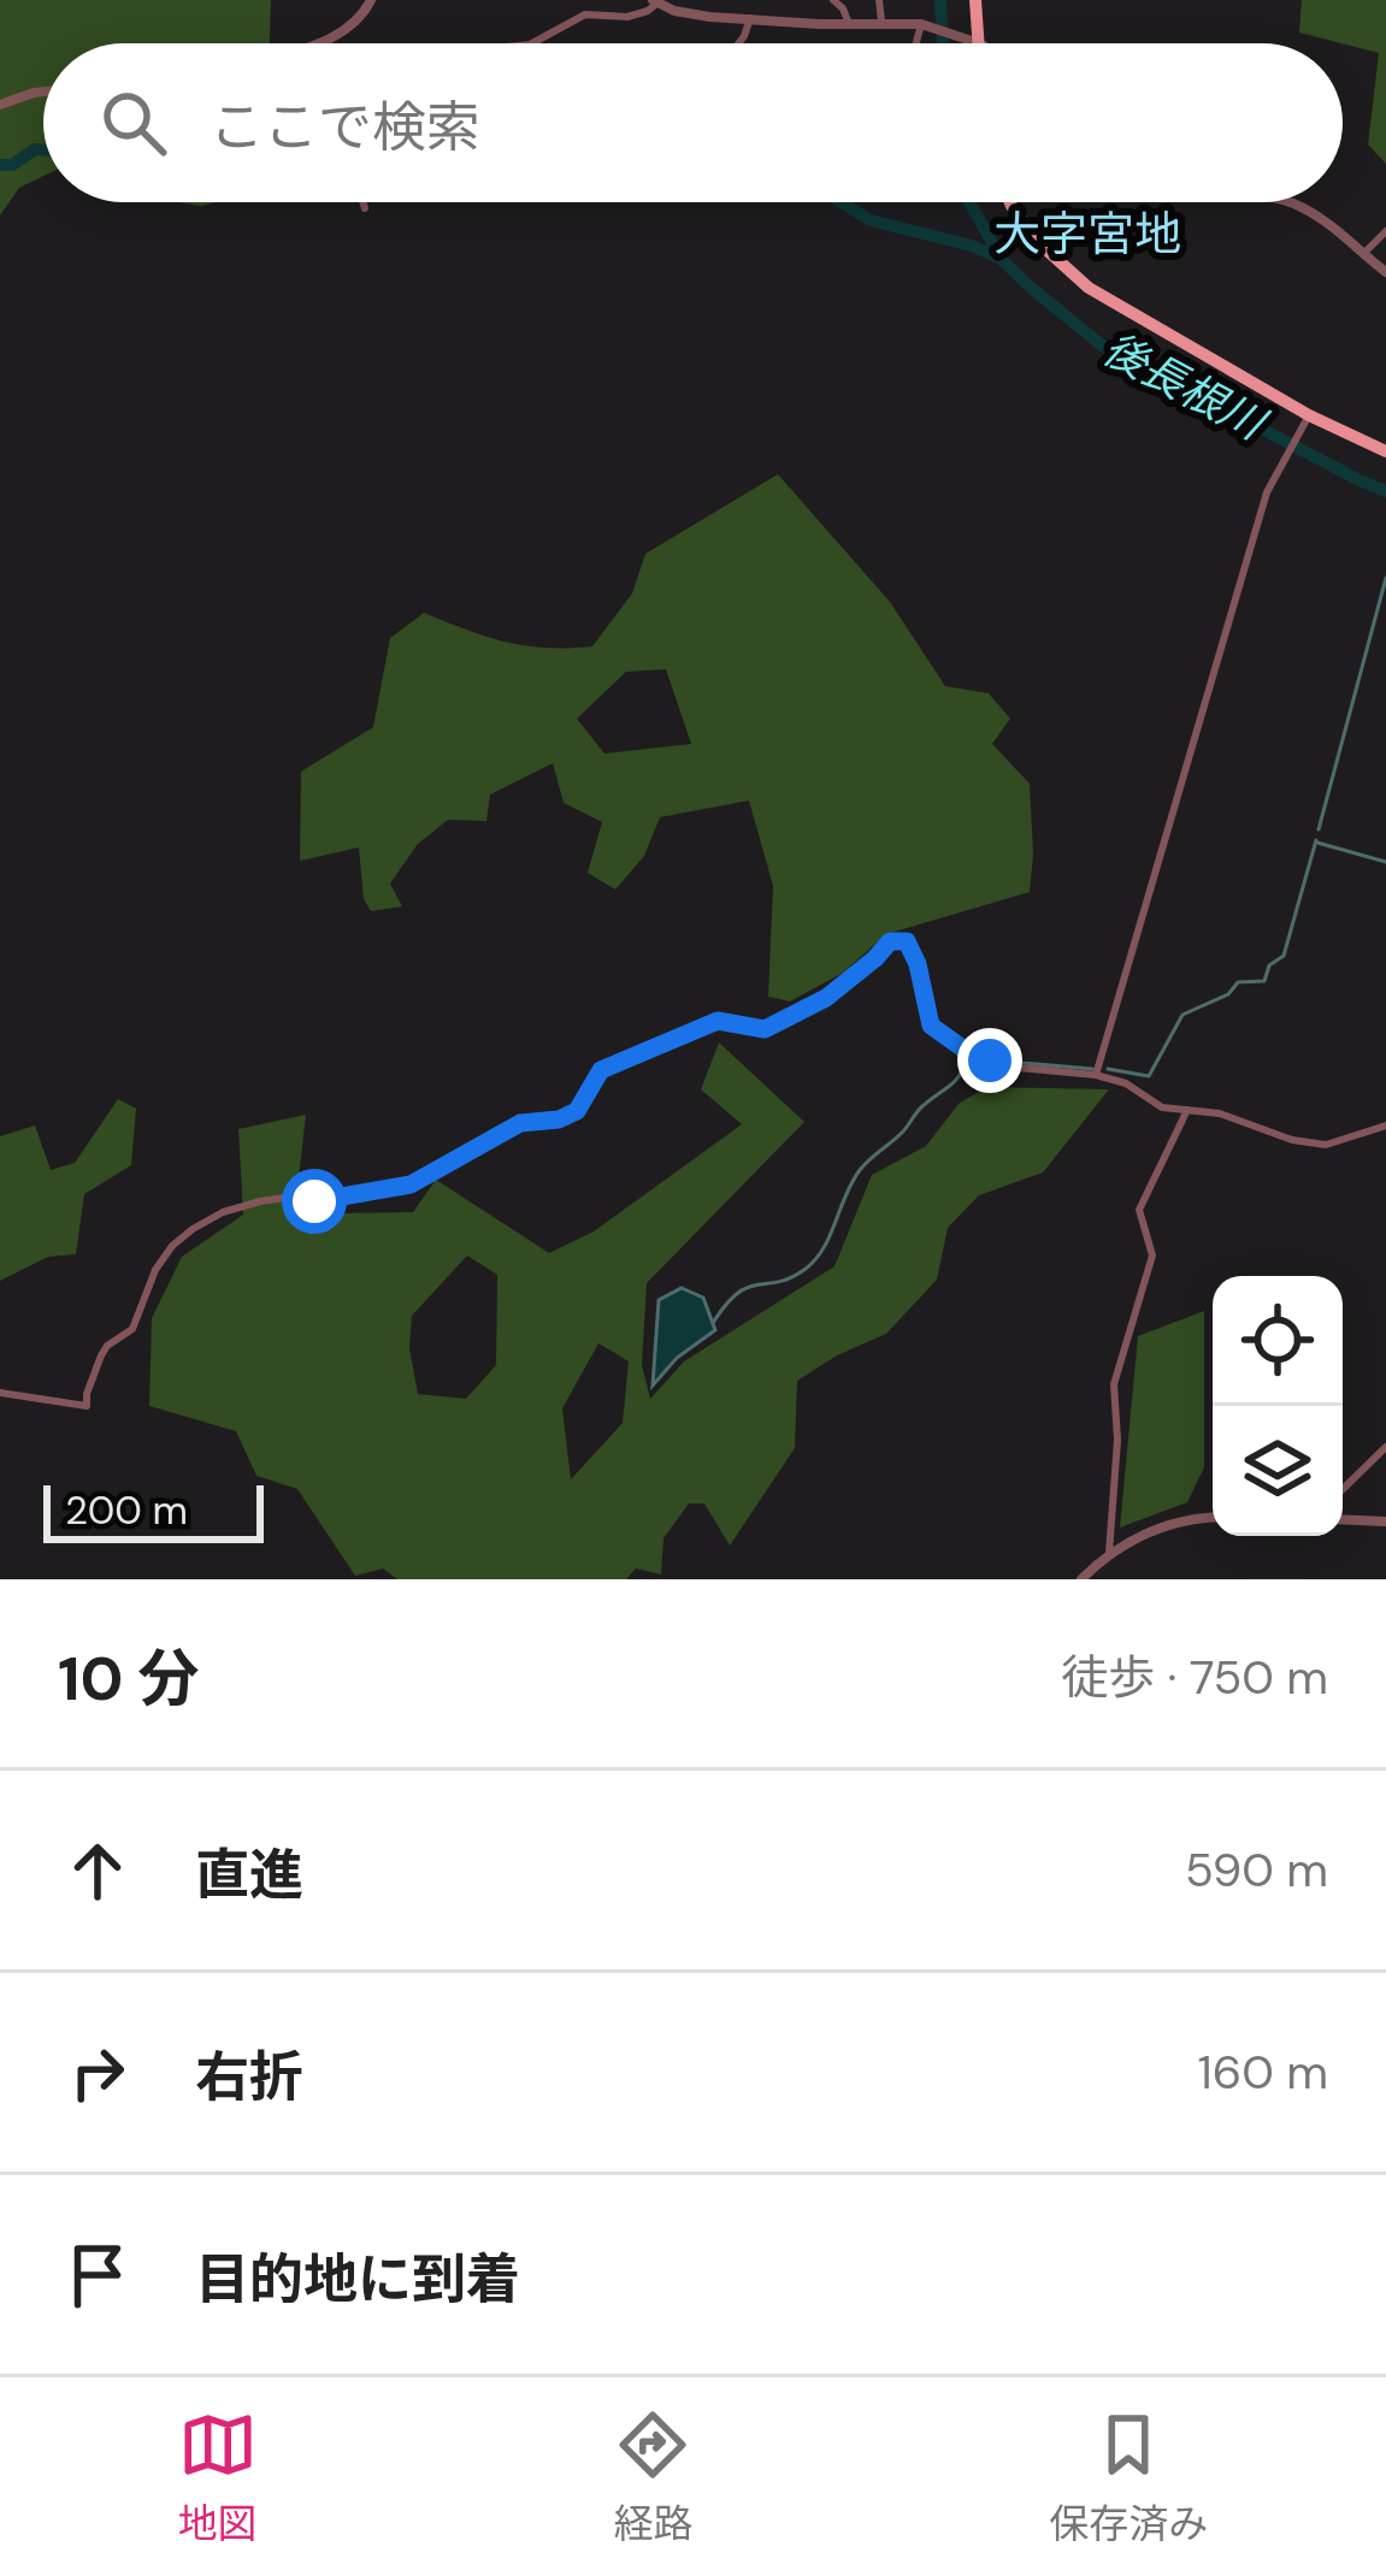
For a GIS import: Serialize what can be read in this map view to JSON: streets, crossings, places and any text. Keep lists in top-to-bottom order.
{
  "districts": ["大字宮地"],
  "water": ["後長根川"],
  "scale_bar": "200 m",
  "page": {
    "search": "ここで検索",
    "scale": "200 m",
    "heading": ["10 分", "徒歩 · 750 m"],
    "list": [
      ["直進", "590 m"],
      ["右折", "160 m"],
      "目的地に到着"
    ],
    "nav": ["地図", "経路", "保存済み"]
  }
}
